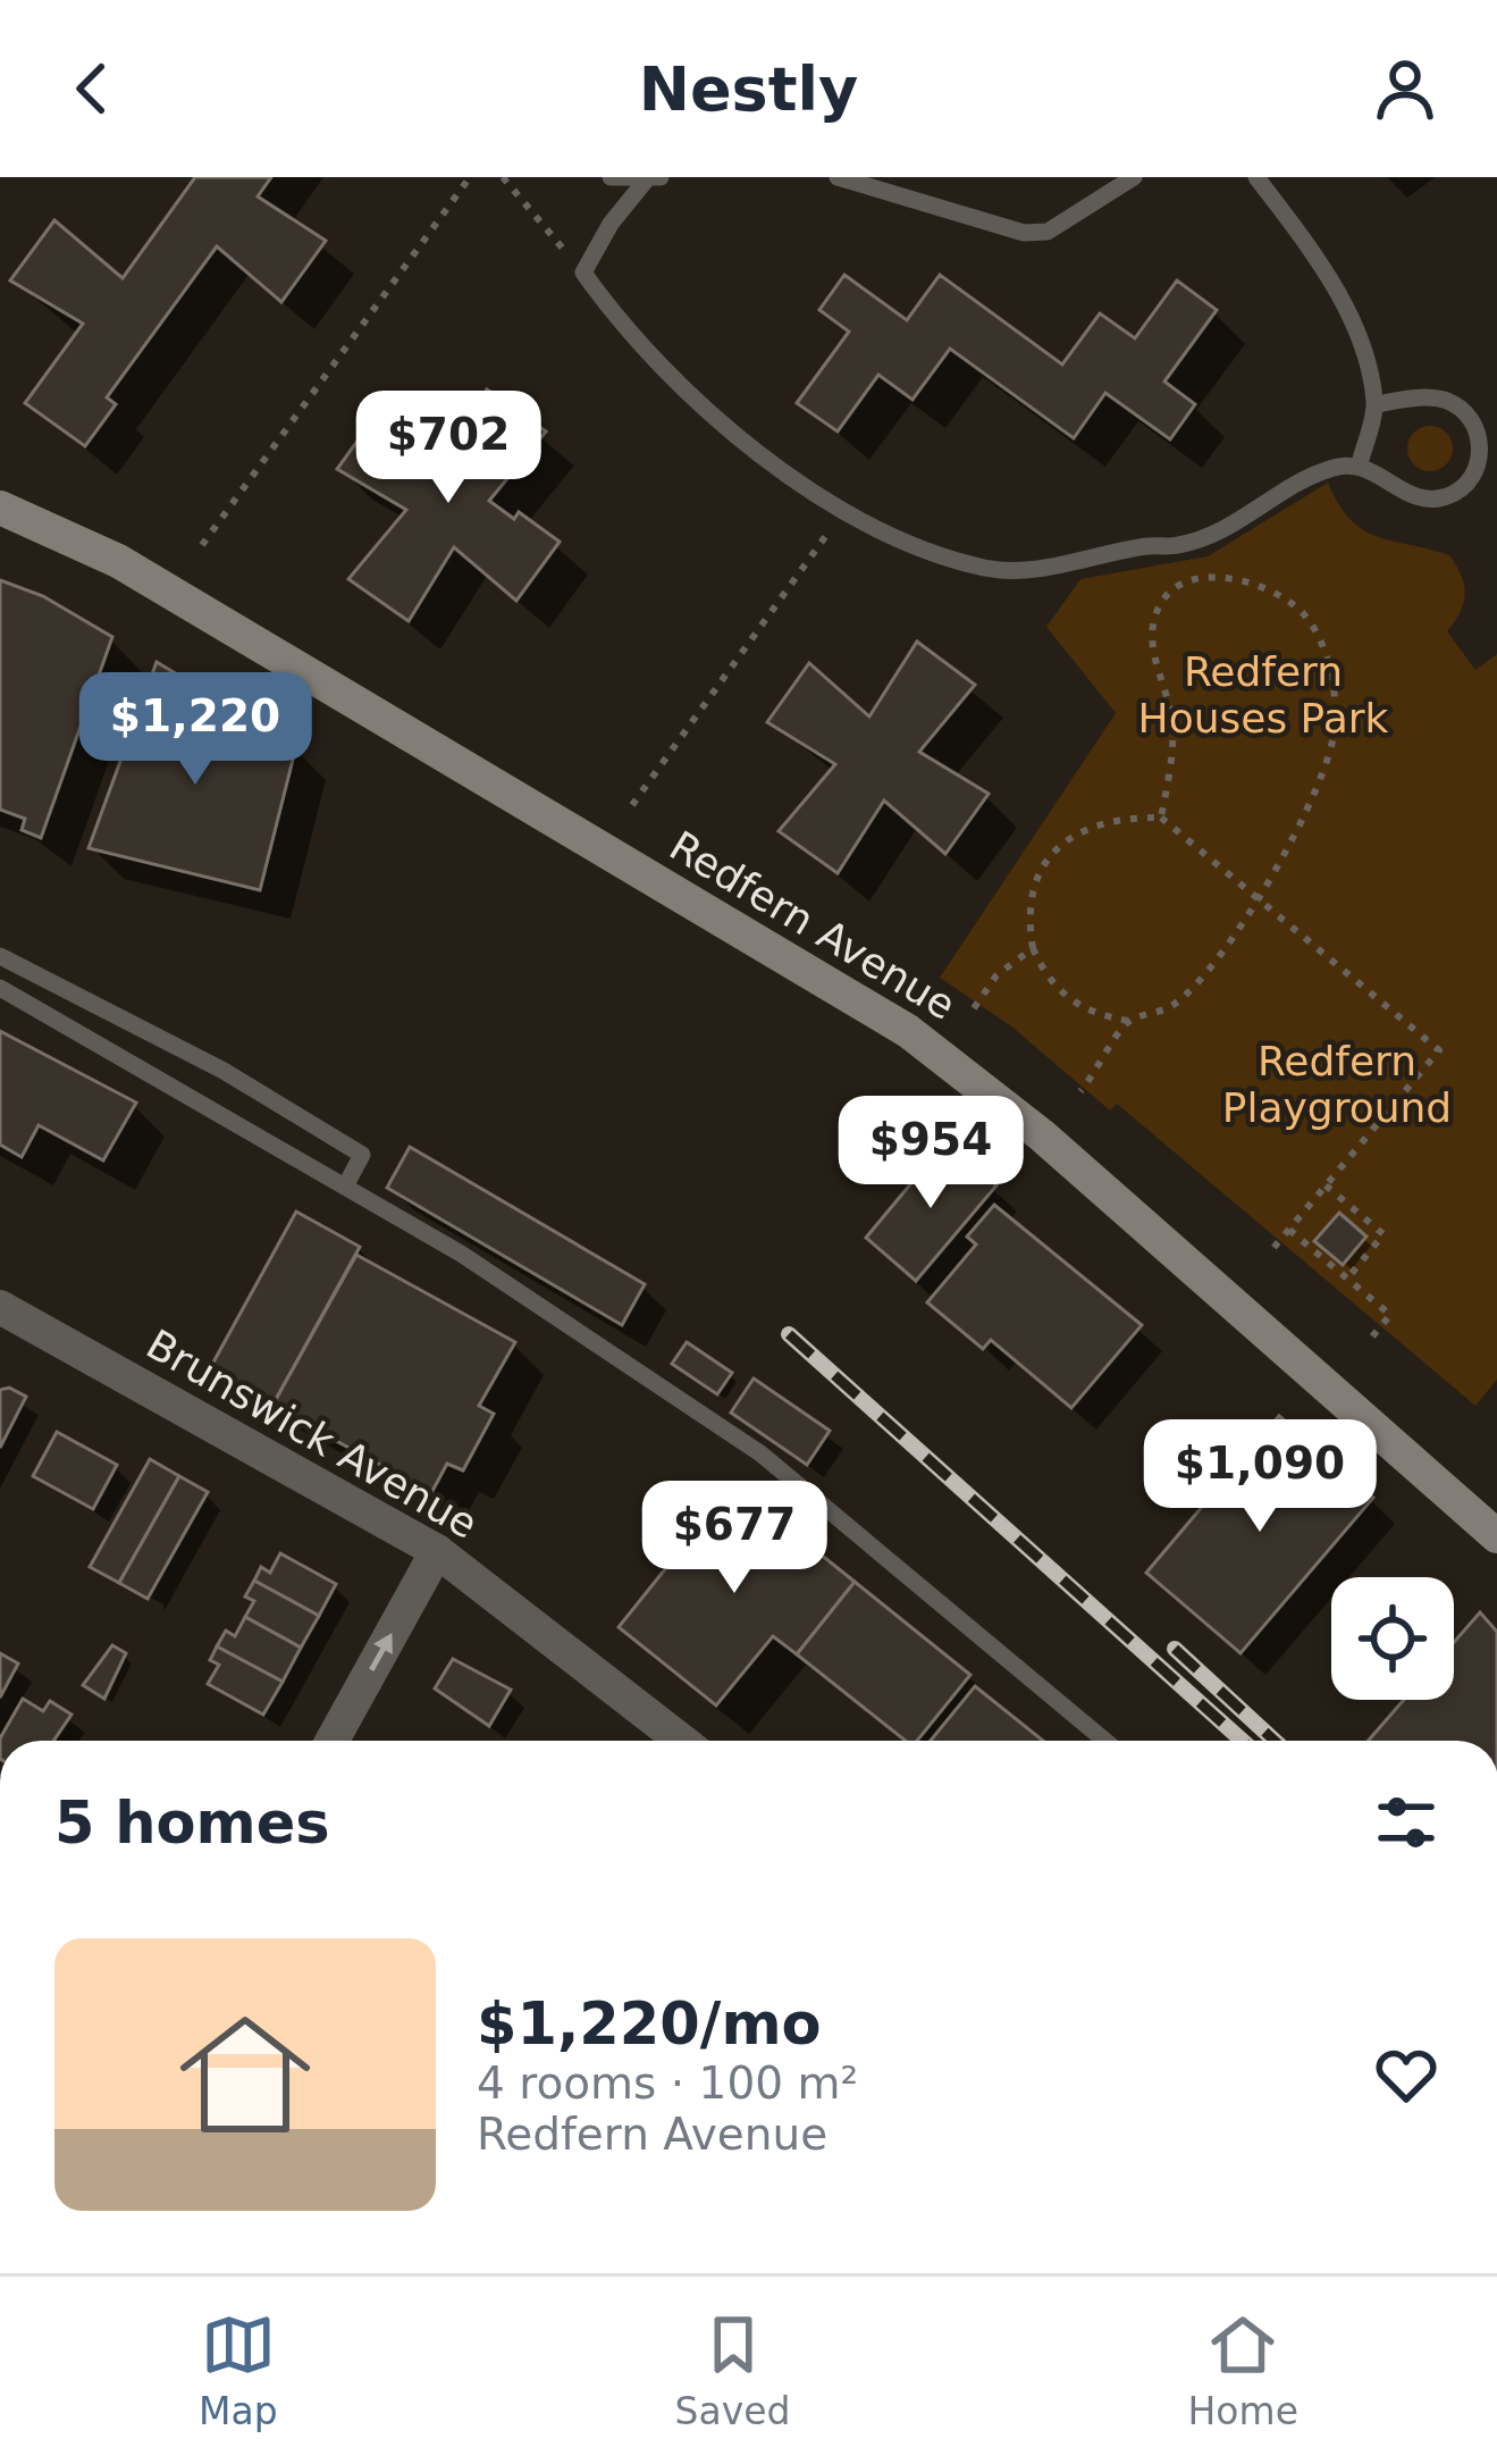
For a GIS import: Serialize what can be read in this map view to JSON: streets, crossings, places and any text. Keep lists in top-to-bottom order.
{
  "streets": {
    "street": ["Redfern Avenue", "Brunswick Avenue"]
  },
  "parks": ["Redfern Houses Park", "Redfern Playground"],
  "page": {
    "header": "Nestly",
    "price": [
      "$702",
      "$1,220",
      "$954",
      "$1,090",
      "$677"
    ],
    "heading": "5 homes",
    "list": [
      {
        "name": "$1,220/mo",
        "note": "4 rooms · 100 m² · Redfern Avenue"
      }
    ],
    "tabs": ["Map", "Saved", "Home"]
  }
}
